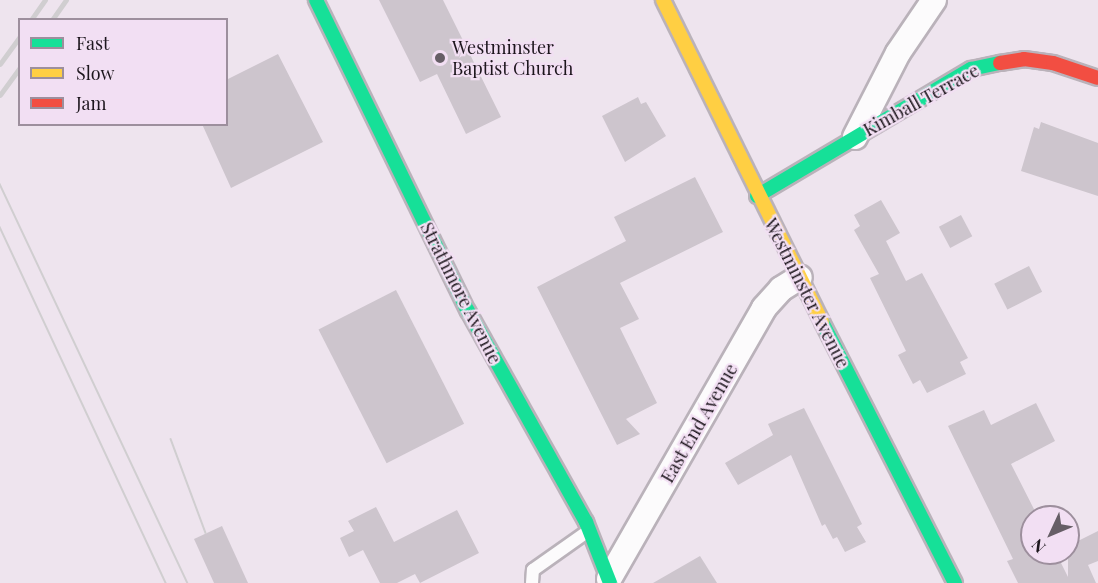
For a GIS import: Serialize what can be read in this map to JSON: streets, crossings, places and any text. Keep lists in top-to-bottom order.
{
  "streets": {
    "street": [
      "Kimball Terrace",
      "Strathmore Avenue",
      "Westminster Avenue",
      "East End Avenue"
    ]
  },
  "crossings": [
    ["Kimball Terrace", "Westminster Avenue"],
    ["Strathmore Avenue", "East End Avenue"],
    ["Westminster Avenue", "East End Avenue"]
  ],
  "places": ["Westminster Baptist Church"],
  "legend": ["Fast", "Slow", "Jam"],
  "north": "bottom left"
}
